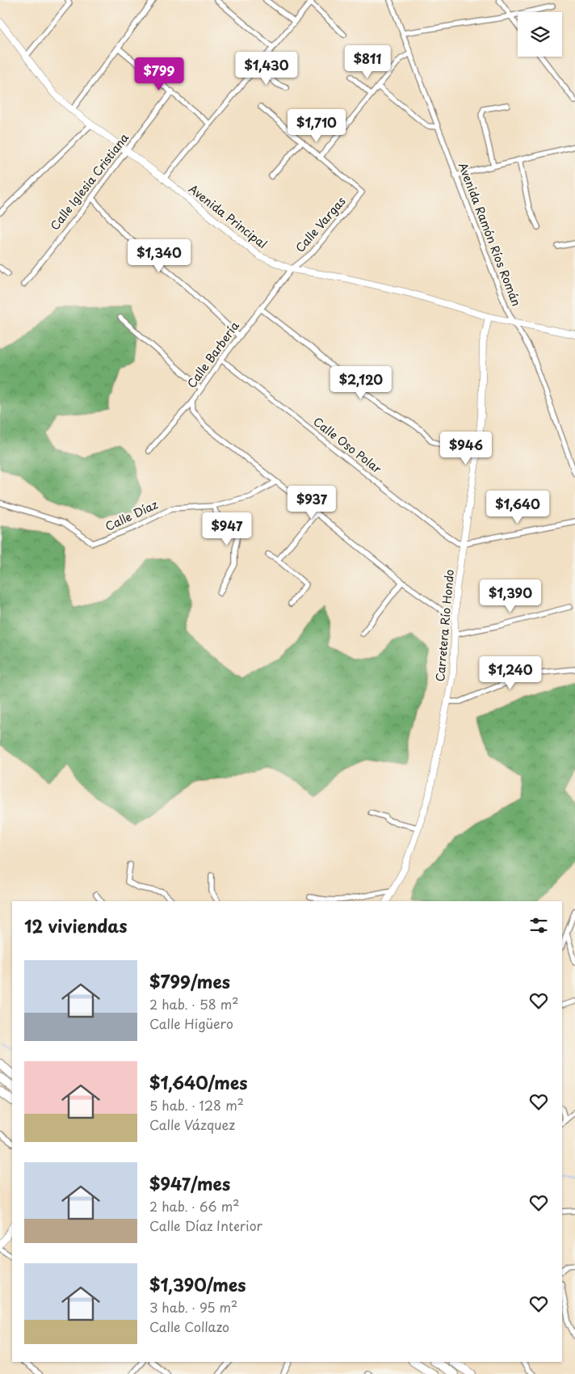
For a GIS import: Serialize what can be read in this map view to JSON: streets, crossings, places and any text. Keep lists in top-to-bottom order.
{
  "streets": {
    "street": [
      "Calle Iglesia Cristiana",
      "Avenida Principal",
      "Calle Vargas",
      "Avenida Ramón Ríos Román",
      "Calle Barbería",
      "Calle Oso Polar",
      "Calle Díaz",
      "Carretera Río Hondo"
    ]
  },
  "crossings": [
    ["Calle Iglesia Cristiana", "Avenida Principal"],
    ["Avenida Principal", "Calle Vargas"],
    ["Avenida Principal", "Avenida Ramón Ríos Román"],
    ["Avenida Principal", "Calle Barbería"],
    ["Avenida Principal", "Carretera Río Hondo"],
    ["Calle Vargas", "Calle Barbería"],
    ["Calle Barbería", "Calle Oso Polar"],
    ["Calle Oso Polar", "Carretera Río Hondo"]
  ],
  "page": {
    "price": [
      "$811",
      "$1,430",
      "$799",
      "$1,710",
      "$1,340",
      "$2,120",
      "$946",
      "$937",
      "$1,640",
      "$947",
      "$1,390",
      "$1,240"
    ],
    "heading": "12 viviendas",
    "list": [
      {
        "name": "$799/mes",
        "note": "2 hab. · 58 m² · Calle Higüero"
      },
      {
        "name": "$1,640/mes",
        "note": "5 hab. · 128 m² · Calle Vázquez"
      },
      {
        "name": "$947/mes",
        "note": "2 hab. · 66 m² · Calle Díaz Interior"
      },
      {
        "name": "$1,390/mes",
        "note": "3 hab. · 95 m² · Calle Collazo"
      }
    ]
  }
}
